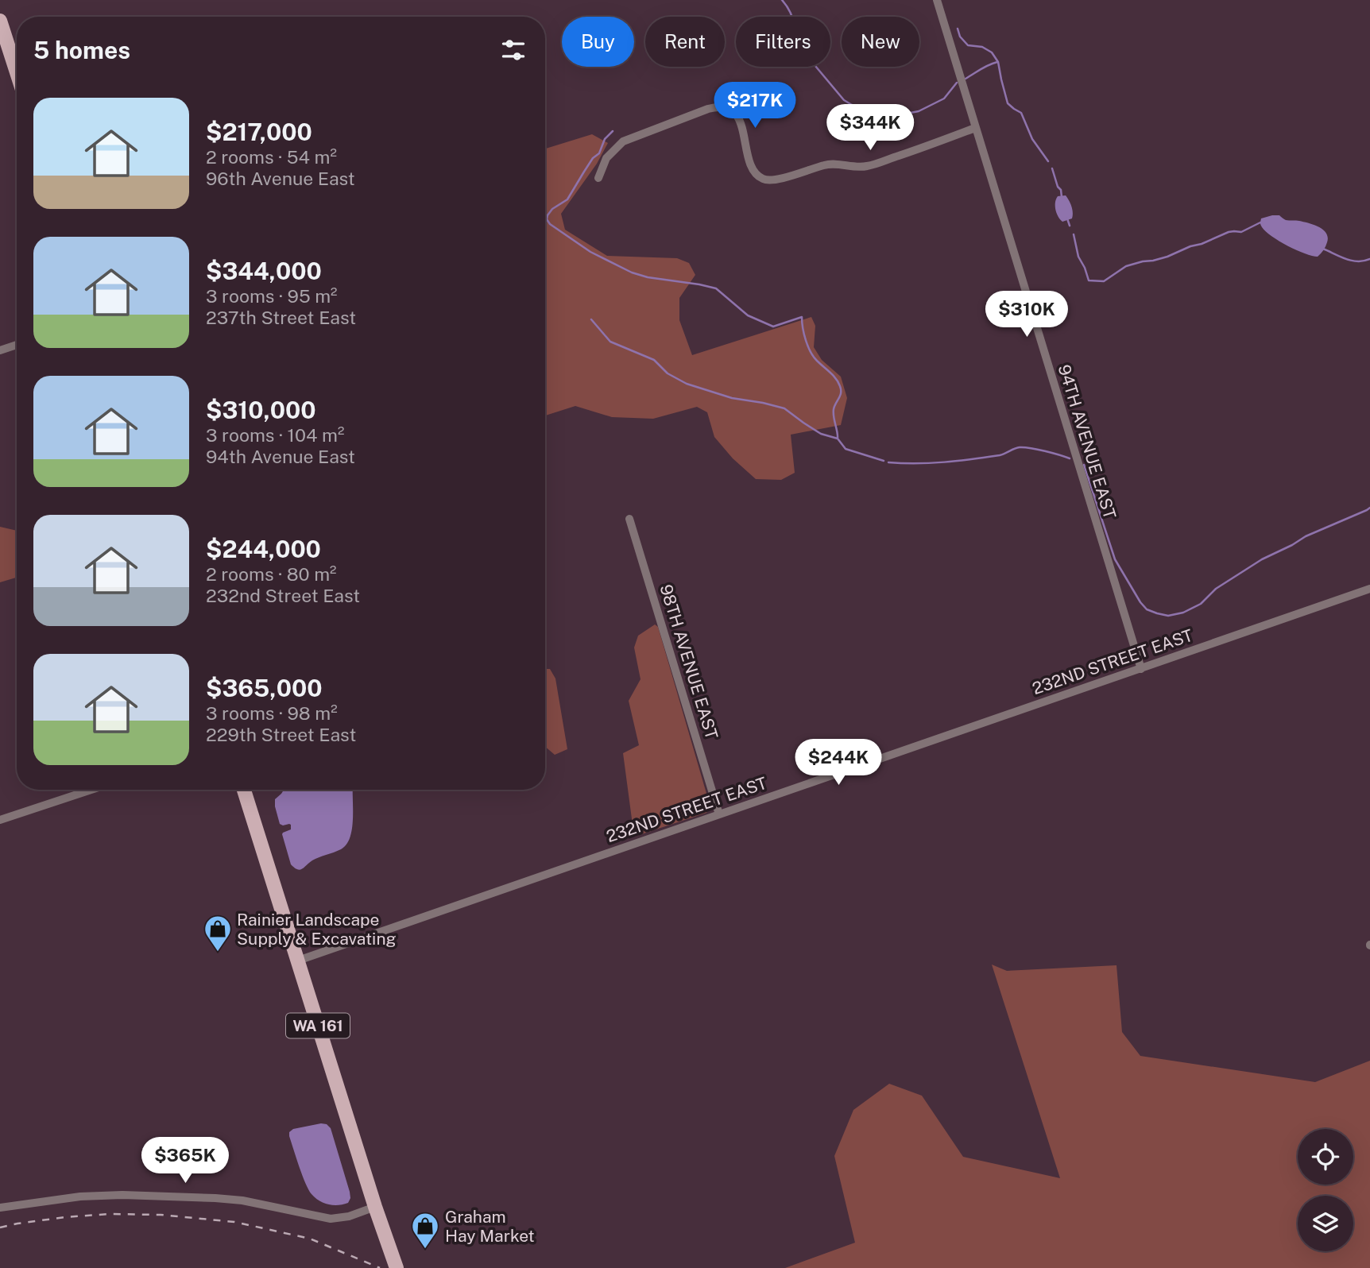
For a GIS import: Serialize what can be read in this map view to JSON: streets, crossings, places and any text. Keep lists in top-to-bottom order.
{
  "streets": {
    "main road": ["WA 161"],
    "street": ["94TH AVENUE EAST", "98TH AVENUE EAST", "232ND STREET EAST"]
  },
  "crossings": [
    ["94TH AVENUE EAST", "232ND STREET EAST"],
    ["98TH AVENUE EAST", "232ND STREET EAST"],
    ["232ND STREET EAST", "WA 161"]
  ],
  "places": {
    "shop": ["Rainier Landscape Supply & Excavating", "Graham Hay Market"]
  },
  "page": {
    "chip": [
      "Buy",
      "Rent",
      "Filters",
      "New"
    ],
    "heading": "5 homes",
    "price": [
      "$217K",
      "$344K",
      "$310K",
      "$244K",
      "$365K"
    ],
    "list": [
      {
        "name": "$217,000",
        "note": "2 rooms · 54 m² · 96th Avenue East"
      },
      {
        "name": "$344,000",
        "note": "3 rooms · 95 m² · 237th Street East"
      },
      {
        "name": "$310,000",
        "note": "3 rooms · 104 m² · 94th Avenue East"
      },
      {
        "name": "$244,000",
        "note": "2 rooms · 80 m² · 232nd Street East"
      },
      {
        "name": "$365,000",
        "note": "3 rooms · 98 m² · 229th Street East"
      }
    ]
  }
}
